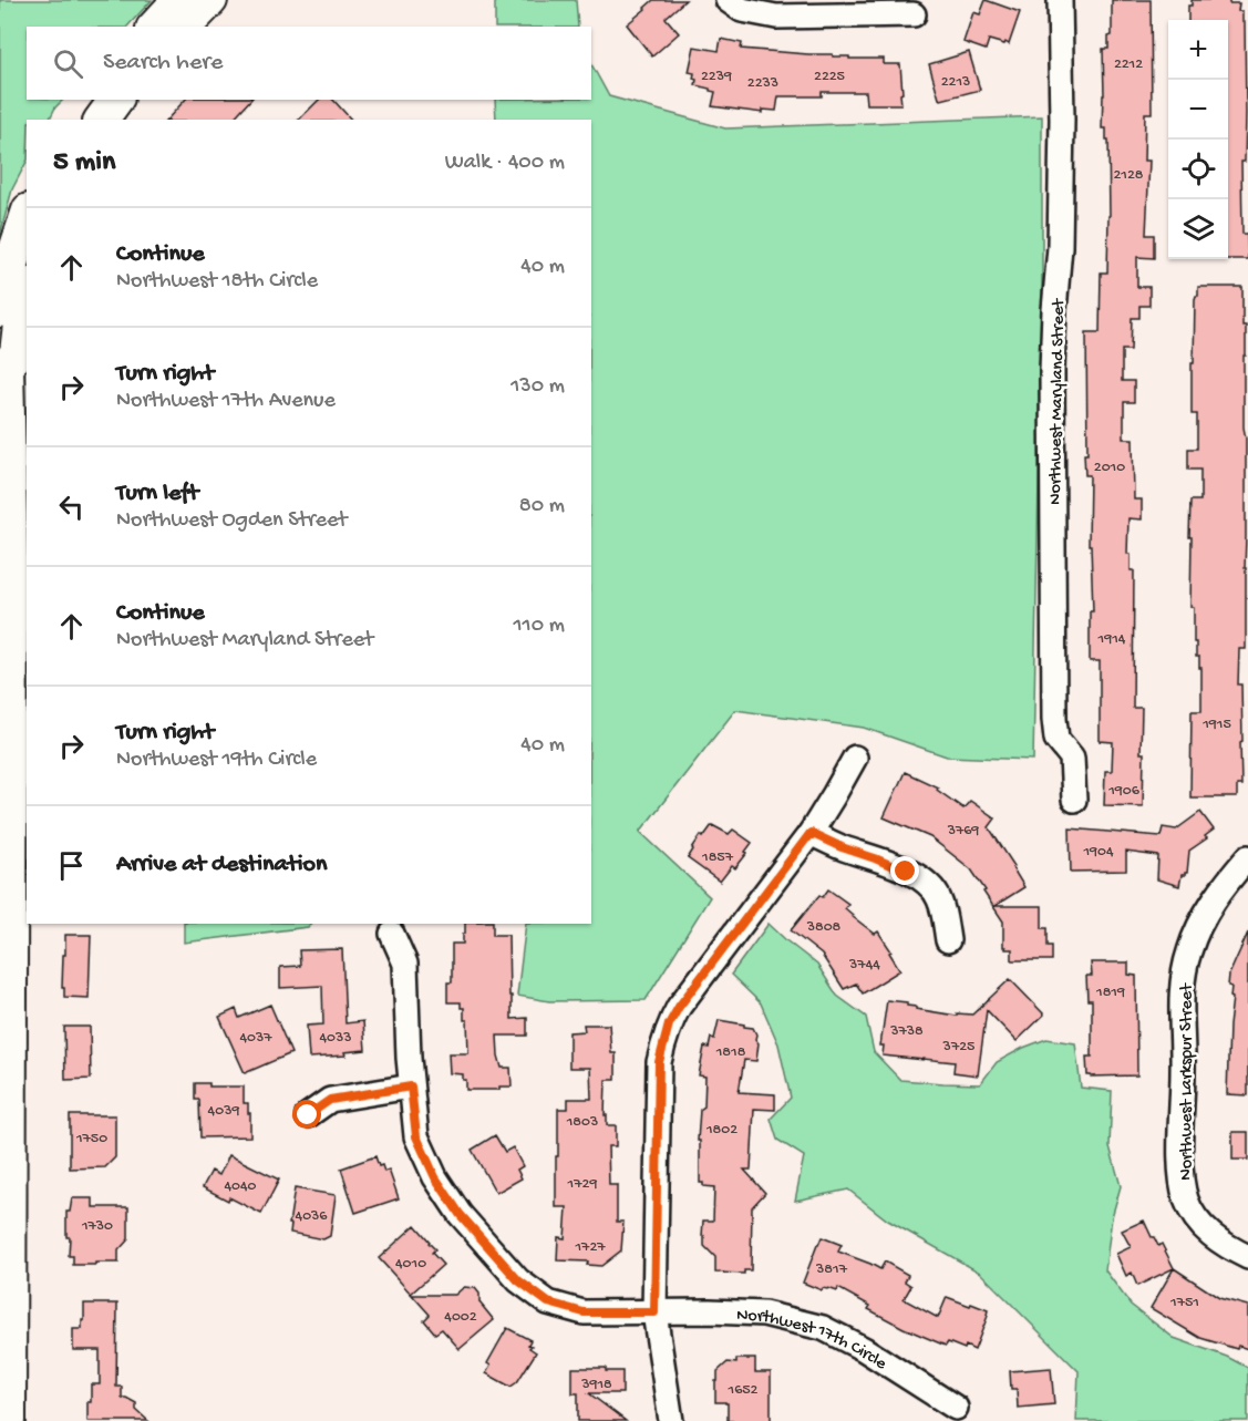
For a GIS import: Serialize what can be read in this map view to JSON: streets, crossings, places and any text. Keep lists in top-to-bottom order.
{
  "streets": {
    "street": ["Northwest Maryland Street", "Northwest Larkspur Street", "Northwest 17th Circle"]
  },
  "house_numbers": [
    "2212",
    "2239",
    "2225",
    "2213",
    "2233",
    "2128",
    "2010",
    "1914",
    "1915",
    "1906",
    "3769",
    "1904",
    "1857",
    "3808",
    "3744",
    "1819",
    "3738",
    "4037",
    "4033",
    "3725",
    "1818",
    "4039",
    "1803",
    "1802",
    "1750",
    "1729",
    "4040",
    "4036",
    "1730",
    "1727",
    "4010",
    "3817",
    "1751",
    "4002",
    "3918",
    "1652"
  ],
  "page": {
    "map_buttons": ["+", "−"],
    "search": "Search here",
    "heading": ["5 min", "Walk · 400 m"],
    "list": [
      ["Continue", "Northwest 18th Circle", "40 m"],
      ["Turn right", "Northwest 17th Avenue", "130 m"],
      ["Turn left", "Northwest Ogden Street", "80 m"],
      ["Continue", "Northwest Maryland Street", "110 m"],
      ["Turn right", "Northwest 19th Circle", "40 m"],
      "Arrive at destination"
    ]
  }
}
